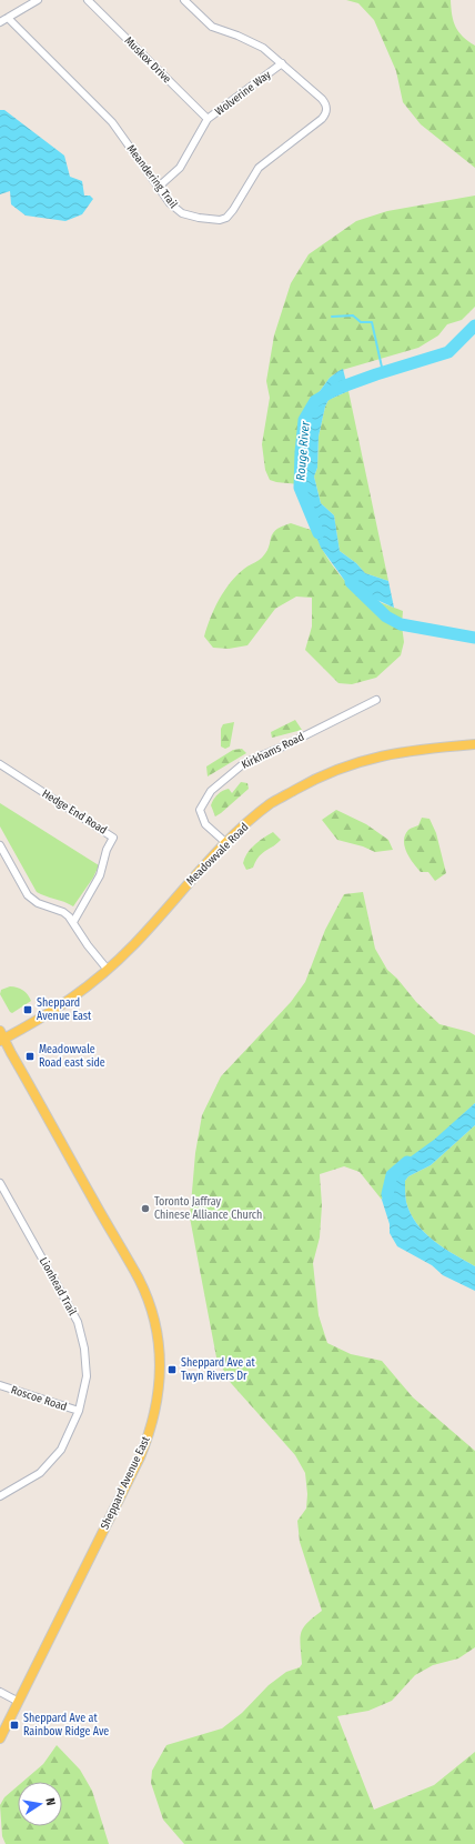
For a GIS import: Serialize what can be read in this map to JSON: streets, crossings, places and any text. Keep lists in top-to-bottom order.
{
  "streets": {
    "main road": ["Meadowvale Road", "Sheppard Avenue East"],
    "street": [
      "Muskox Drive",
      "Wolverine Way",
      "Meandering Trail",
      "Kirkhams Road",
      "Hedge End Road",
      "Lionhead Trail",
      "Roscoe Road"
    ]
  },
  "crossings": [
    ["Muskox Drive", "Wolverine Way"],
    ["Wolverine Way", "Meandering Trail"],
    ["Kirkhams Road", "Meadowvale Road"],
    ["Meadowvale Road", "Sheppard Avenue East"],
    ["Lionhead Trail", "Roscoe Road"]
  ],
  "water": ["Rouge River"],
  "places": {
    "transit": [
      "Sheppard Avenue East",
      "Meadowvale Road east side",
      "Sheppard Ave at Twyn Rivers Dr",
      "Sheppard Ave at Rainbow Ridge Ave"
    ],
    "other": ["Toronto Jaffray Chinese Alliance Church"]
  },
  "north": "right"
}
